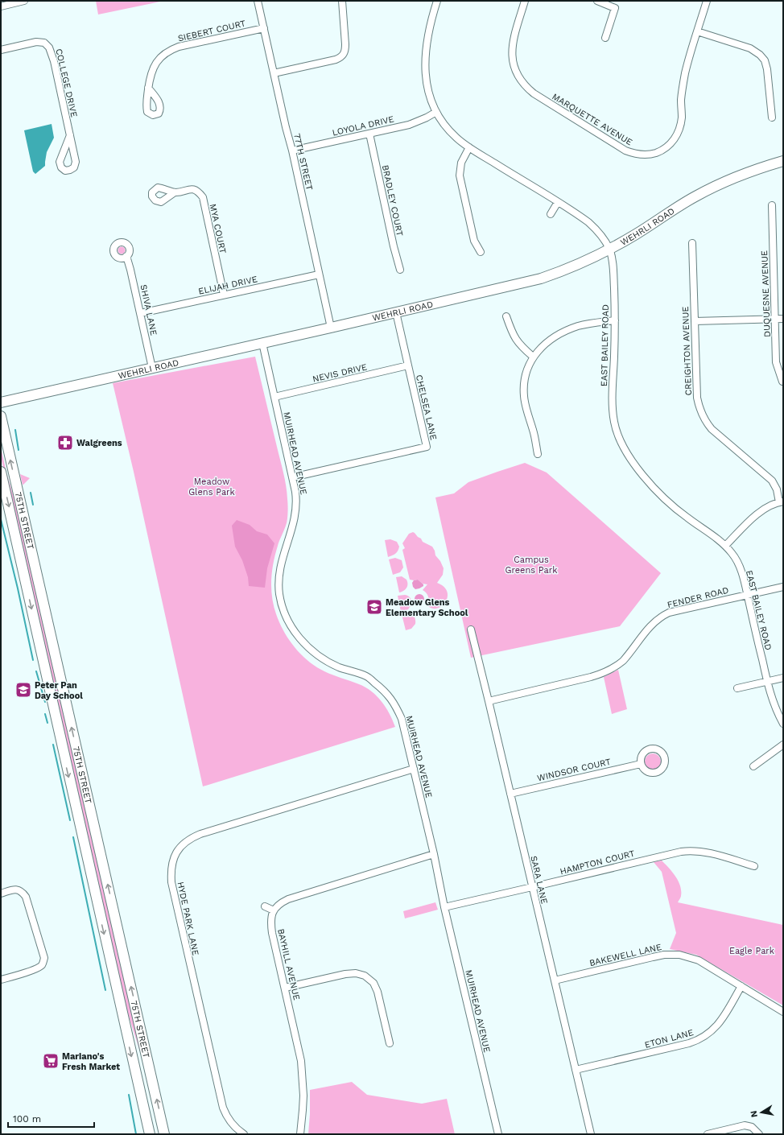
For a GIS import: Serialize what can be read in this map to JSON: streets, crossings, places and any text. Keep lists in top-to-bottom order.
{
  "streets": {
    "main road": ["WEHRLI ROAD", "75TH STREET"],
    "street": [
      "SIEBERT COURT",
      "COLLEGE DRIVE",
      "MARQUETTE AVENUE",
      "LOYOLA DRIVE",
      "77TH STREET",
      "BRADLEY COURT",
      "MYA COURT",
      "ELIJAH DRIVE",
      "DUQUESNE AVENUE",
      "SHIVA LANE",
      "EAST BAILEY ROAD",
      "CREIGHTON AVENUE",
      "NEVIS DRIVE",
      "CHELSEA LANE",
      "MUIRHEAD AVENUE",
      "FENDER ROAD",
      "WINDSOR COURT",
      "HAMPTON COURT",
      "SARA LANE",
      "HYDE PARK LANE",
      "BAKEWELL LANE",
      "BAYHILL AVENUE",
      "ETON LANE"
    ]
  },
  "crossings": [
    ["SIEBERT COURT", "77TH STREET"],
    ["LOYOLA DRIVE", "77TH STREET"],
    ["LOYOLA DRIVE", "BRADLEY COURT"],
    ["LOYOLA DRIVE", "EAST BAILEY ROAD"],
    ["77TH STREET", "WEHRLI ROAD"],
    ["77TH STREET", "ELIJAH DRIVE"],
    ["WEHRLI ROAD", "SHIVA LANE"],
    ["WEHRLI ROAD", "EAST BAILEY ROAD"],
    ["WEHRLI ROAD", "CHELSEA LANE"],
    ["WEHRLI ROAD", "MUIRHEAD AVENUE"],
    ["MYA COURT", "ELIJAH DRIVE"],
    ["ELIJAH DRIVE", "SHIVA LANE"],
    ["EAST BAILEY ROAD", "FENDER ROAD"],
    ["NEVIS DRIVE", "CHELSEA LANE"],
    ["NEVIS DRIVE", "MUIRHEAD AVENUE"],
    ["CHELSEA LANE", "MUIRHEAD AVENUE"],
    ["MUIRHEAD AVENUE", "HAMPTON COURT"],
    ["MUIRHEAD AVENUE", "HYDE PARK LANE"],
    ["FENDER ROAD", "SARA LANE"],
    ["WINDSOR COURT", "SARA LANE"],
    ["HAMPTON COURT", "SARA LANE"],
    ["SARA LANE", "BAKEWELL LANE"],
    ["SARA LANE", "ETON LANE"],
    ["BAKEWELL LANE", "ETON LANE"]
  ],
  "parks": ["Meadow Glens Park", "Campus Greens Park", "Eagle Park"],
  "places": {
    "pharmacy": ["Walgreens"],
    "school or university": ["Meadow Glens Elementary School", "Peter Pan Day School"],
    "supermarket": ["Mariano's Fresh Market"]
  },
  "scale_bar": "100 m",
  "north": "left"
}
